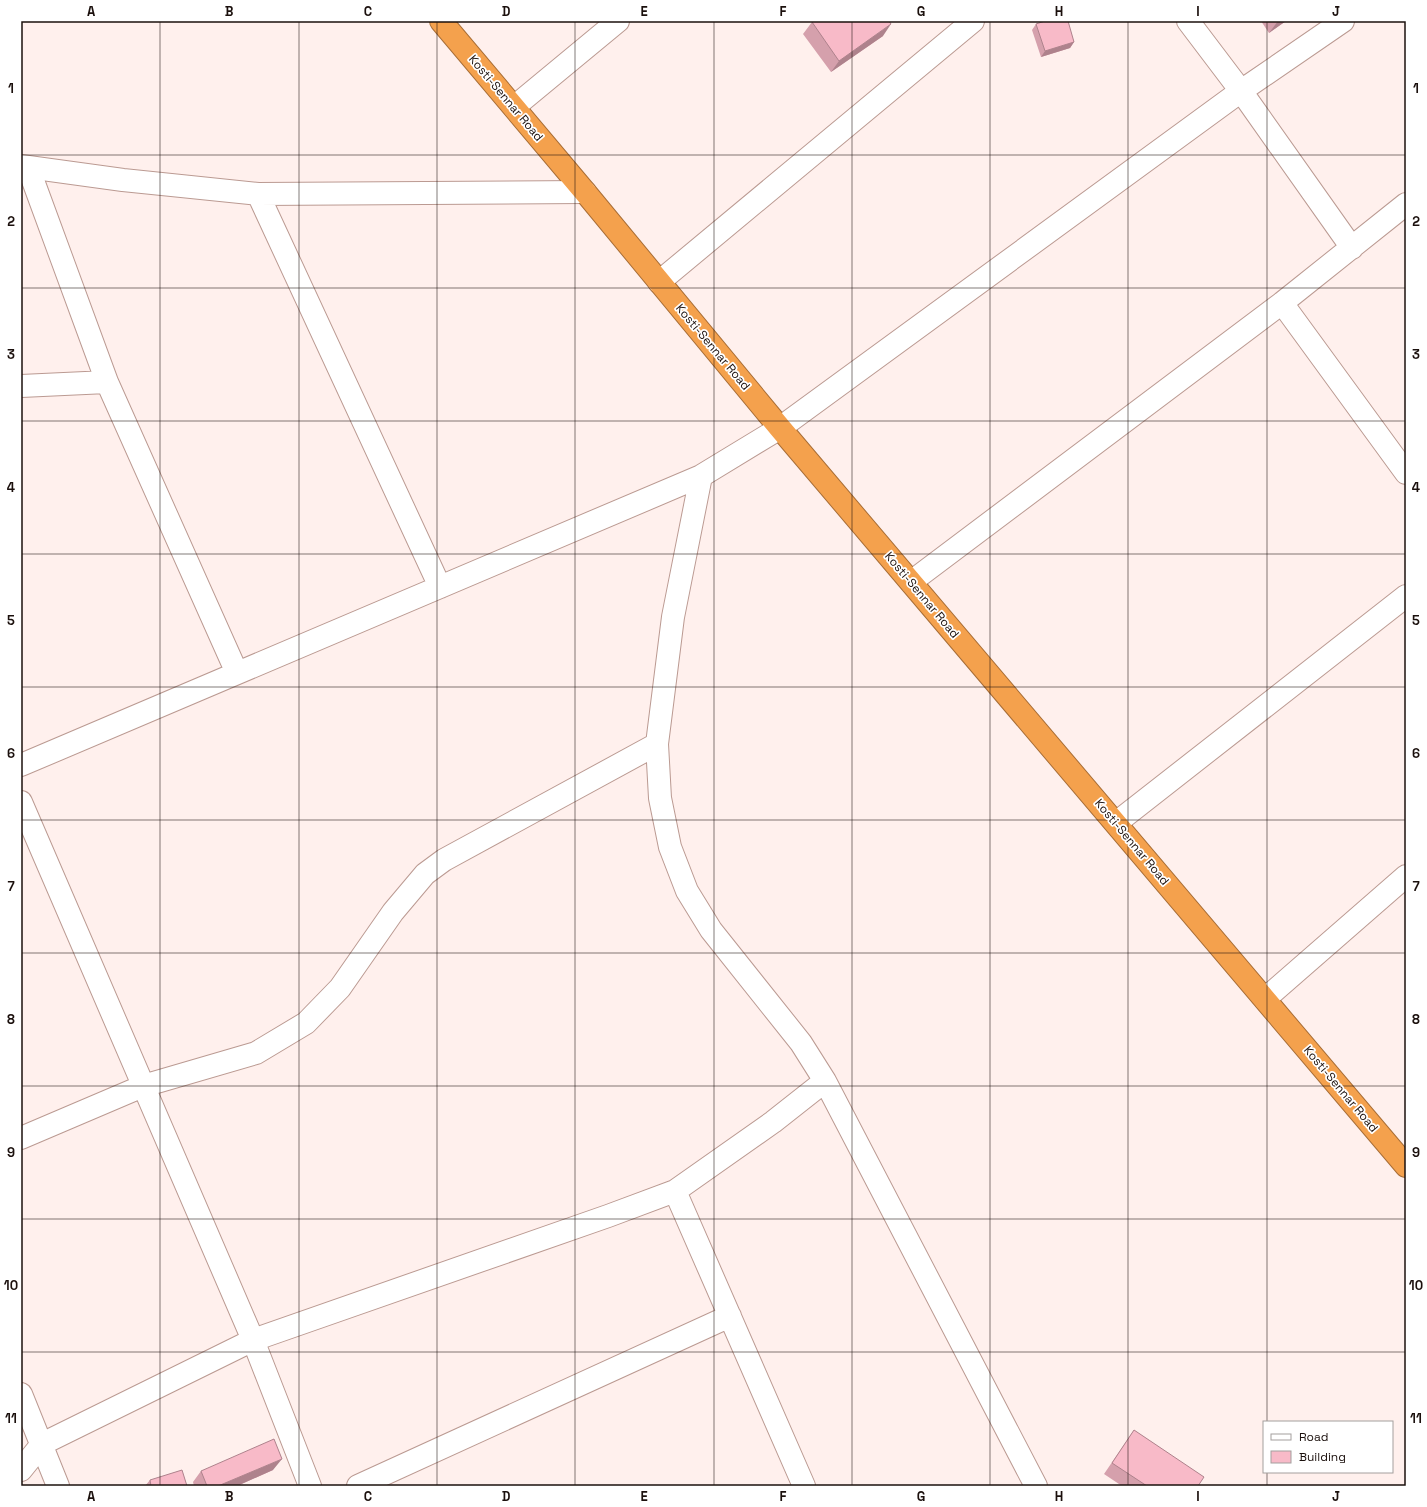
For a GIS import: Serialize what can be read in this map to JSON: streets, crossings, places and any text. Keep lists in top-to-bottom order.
{
  "streets": {
    "highway": ["Kosti-Sennar Road"]
  },
  "legend": ["Road", "Building"],
  "grid": {
    "columns": [
      "A",
      "B",
      "C",
      "D",
      "E",
      "F",
      "G",
      "H",
      "I",
      "J"
    ],
    "rows": [
      "1",
      "2",
      "3",
      "4",
      "5",
      "6",
      "7",
      "8",
      "9",
      "10",
      "11"
    ]
  }
}
